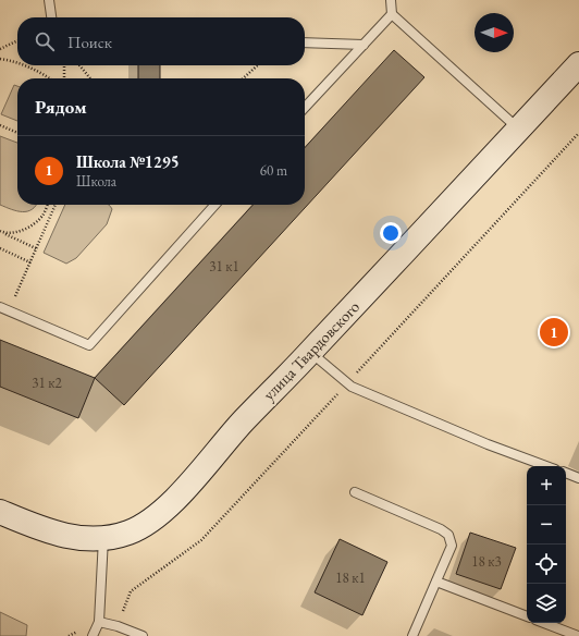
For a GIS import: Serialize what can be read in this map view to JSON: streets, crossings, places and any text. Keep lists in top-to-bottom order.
{
  "streets": {
    "main road": ["улица Твардовского"]
  },
  "house_numbers": [
    "31 к1",
    "31 к2",
    "18 к3",
    "18 к1"
  ],
  "north": "right",
  "page": {
    "search": "Поиск",
    "heading": "Рядом",
    "list": [
      {
        "mark": "1",
        "name": "Школа №1295",
        "note": "Школа",
        "value": "60 m"
      }
    ],
    "pins": "1",
    "map_buttons": ["+", "−"]
  }
}
